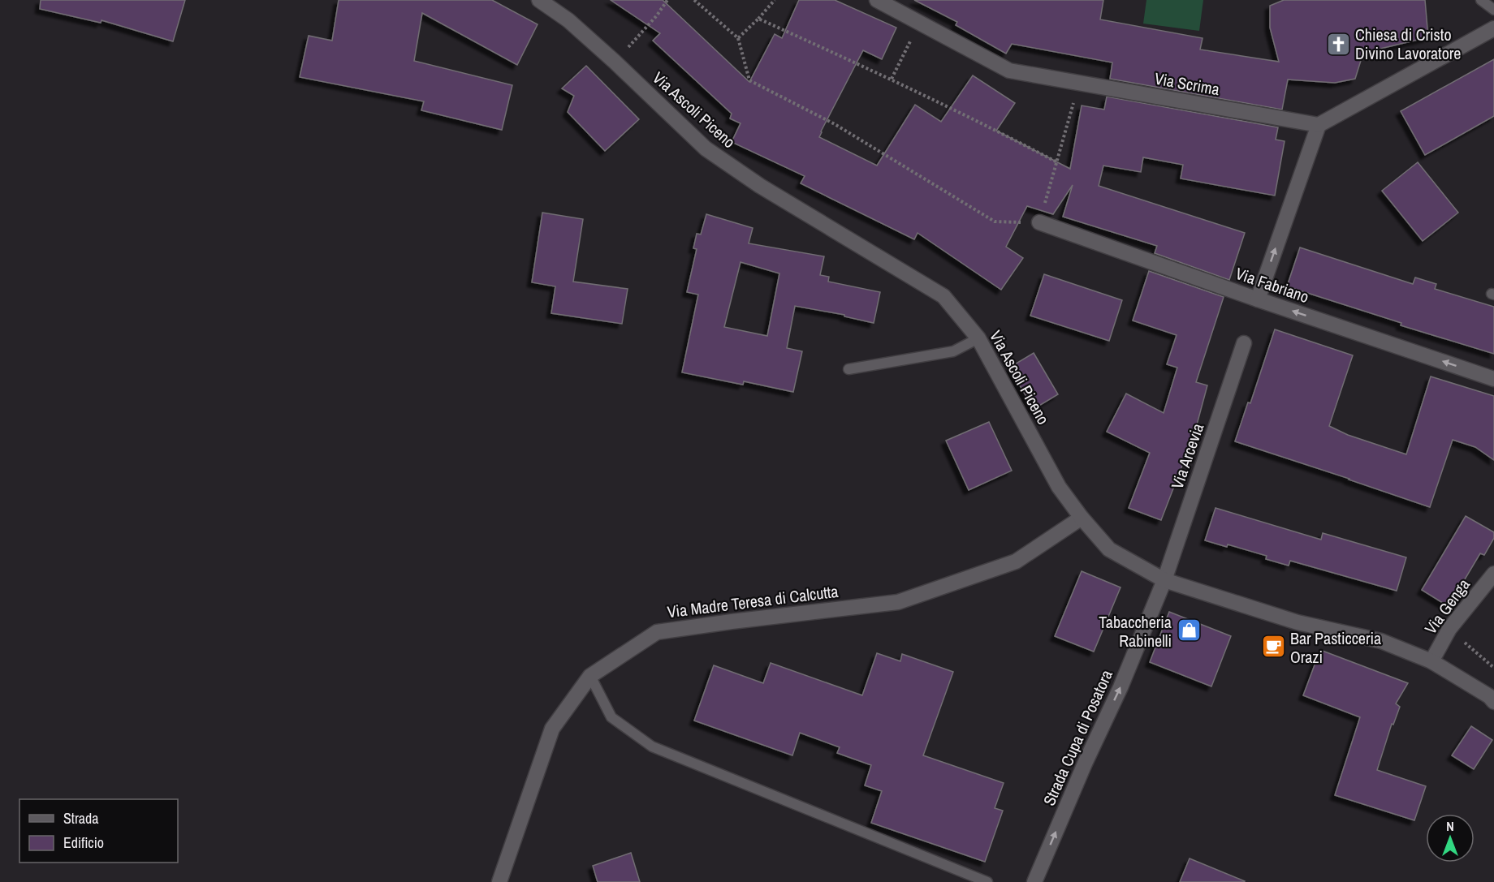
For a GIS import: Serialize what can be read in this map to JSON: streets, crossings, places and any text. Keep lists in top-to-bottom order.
{
  "streets": {
    "street": [
      "Via Scrima",
      "Via Ascoli Piceno",
      "Via Fabriano",
      "Via Arcevia",
      "Via Madre Teresa di Calcutta",
      "Via Genga",
      "Strada Cupa di Posatora"
    ]
  },
  "crossings": [
    ["Via Ascoli Piceno", "Via Arcevia"],
    ["Via Ascoli Piceno", "Via Madre Teresa di Calcutta"],
    ["Via Ascoli Piceno", "Via Genga"],
    ["Via Ascoli Piceno", "Strada Cupa di Posatora"],
    ["Via Arcevia", "Strada Cupa di Posatora"]
  ],
  "one_way": ["Via Fabriano", "Strada Cupa di Posatora"],
  "places": {
    "church": ["Chiesa di Cristo Divino Lavoratore"],
    "shop": ["Tabaccheria Rabinelli"],
    "cafe": ["Bar Pasticceria Orazi"]
  },
  "legend": ["Strada", "Edificio"],
  "north": "top"
}
